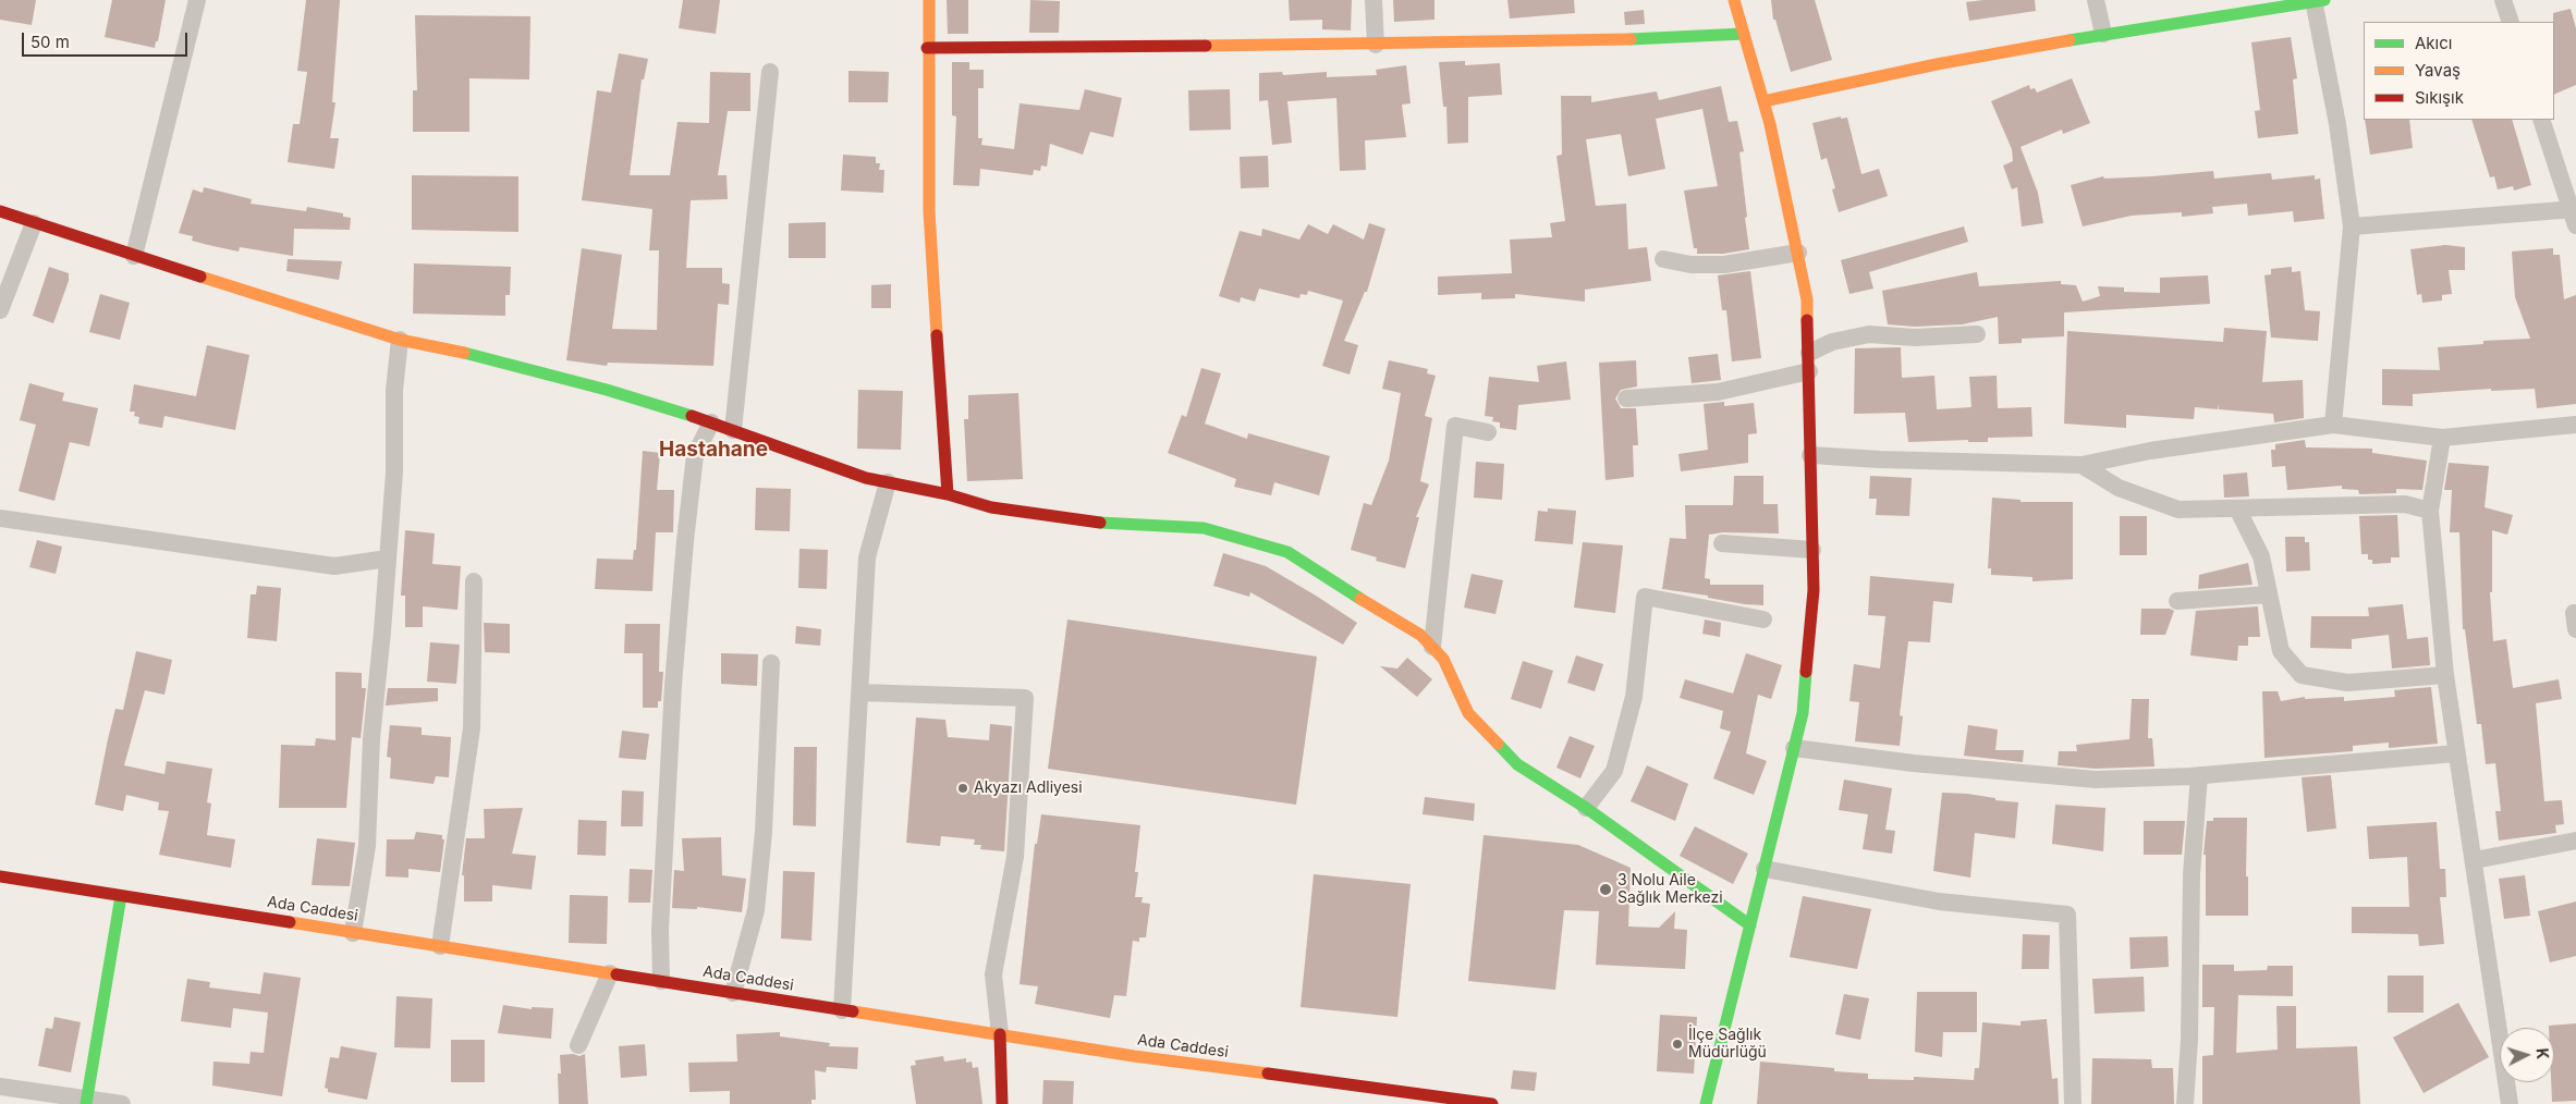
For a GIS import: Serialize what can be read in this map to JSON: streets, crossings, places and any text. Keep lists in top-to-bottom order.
{
  "streets": {
    "street": ["Ada Caddesi"]
  },
  "districts": ["Hastahane"],
  "places": ["Akyazı Adliyesi", "3 Nolu Aile Sağlık Merkezi", "İlçe Sağlık Müdürlüğü"],
  "legend": ["Akıcı", "Yavaş", "Sıkışık"],
  "scale_bar": "50 m",
  "north": "right"
}
